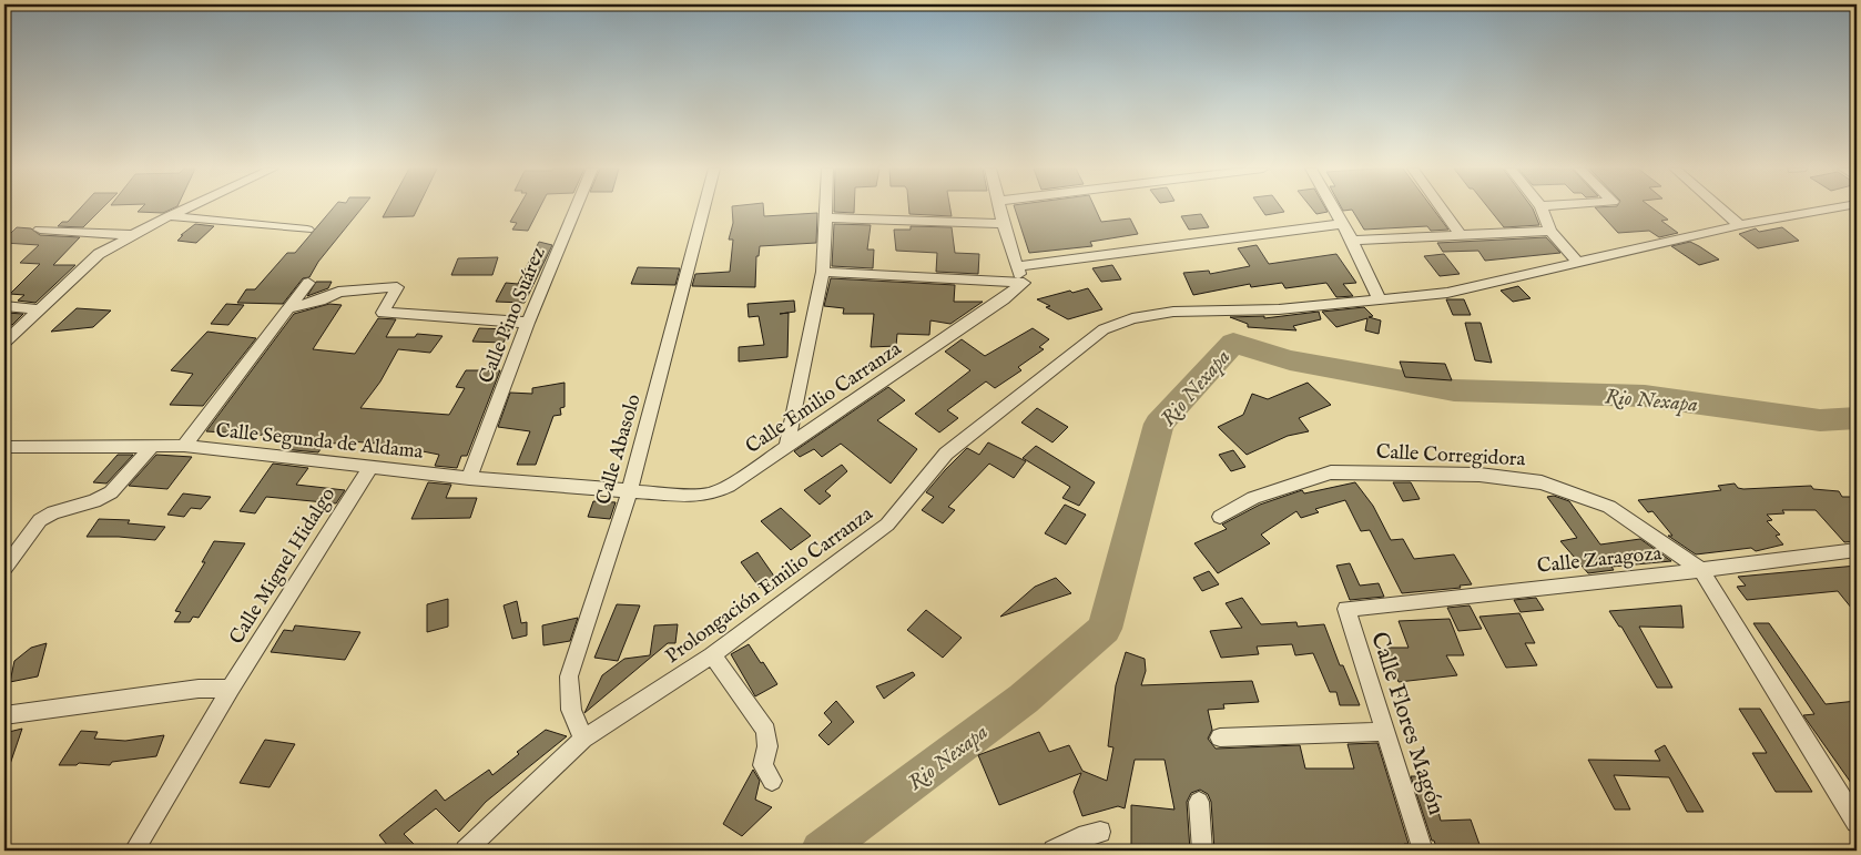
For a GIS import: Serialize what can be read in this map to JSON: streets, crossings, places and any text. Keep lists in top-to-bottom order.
{
  "streets": {
    "street": [
      "Calle Pino Suárez",
      "Calle Emilio Carranza",
      "Calle Segunda de Aldama",
      "Calle Abasolo",
      "Calle Corregidora",
      "Calle Zaragoza",
      "Calle Miguel Hidalgo",
      "Prolongación Emilio Carranza",
      "Calle Flores Magón"
    ]
  },
  "crossings": [
    ["Calle Pino Suárez", "Calle Segunda de Aldama"],
    ["Calle Emilio Carranza", "Calle Segunda de Aldama"],
    ["Calle Emilio Carranza", "Calle Abasolo"],
    ["Calle Segunda de Aldama", "Calle Abasolo"],
    ["Calle Segunda de Aldama", "Calle Miguel Hidalgo"],
    ["Calle Abasolo", "Prolongación Emilio Carranza"],
    ["Calle Corregidora", "Calle Zaragoza"],
    ["Calle Zaragoza", "Calle Flores Magón"]
  ],
  "water": ["Rio Nexapa"]
}
